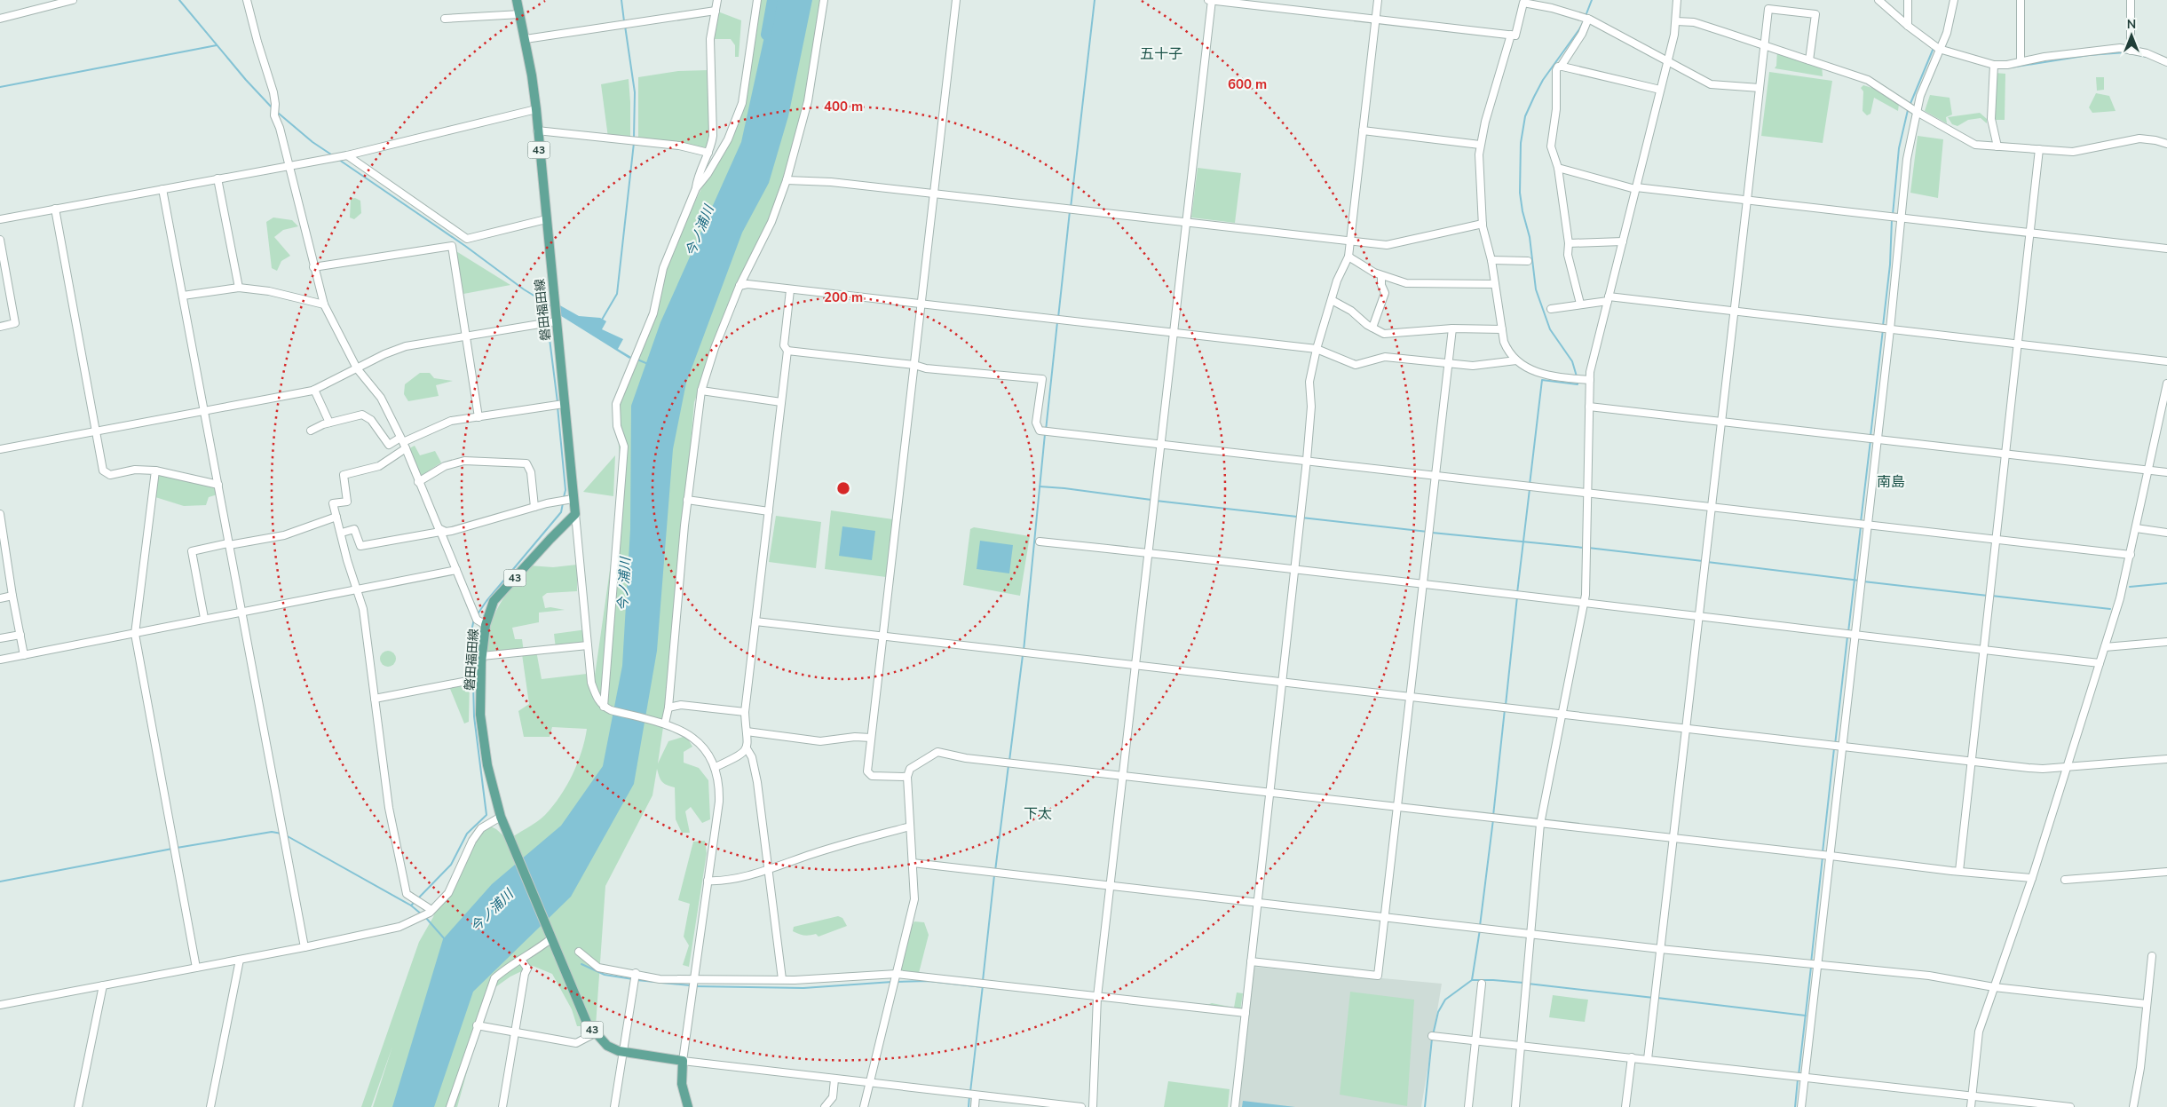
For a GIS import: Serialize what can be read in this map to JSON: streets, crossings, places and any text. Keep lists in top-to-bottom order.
{
  "streets": {
    "main road": ["43", "磐田福田線"]
  },
  "districts": ["五十子", "南島", "下太"],
  "water": ["今ノ浦川"],
  "north": "top",
  "rings": ["600 m", "400 m", "200 m"]
}
